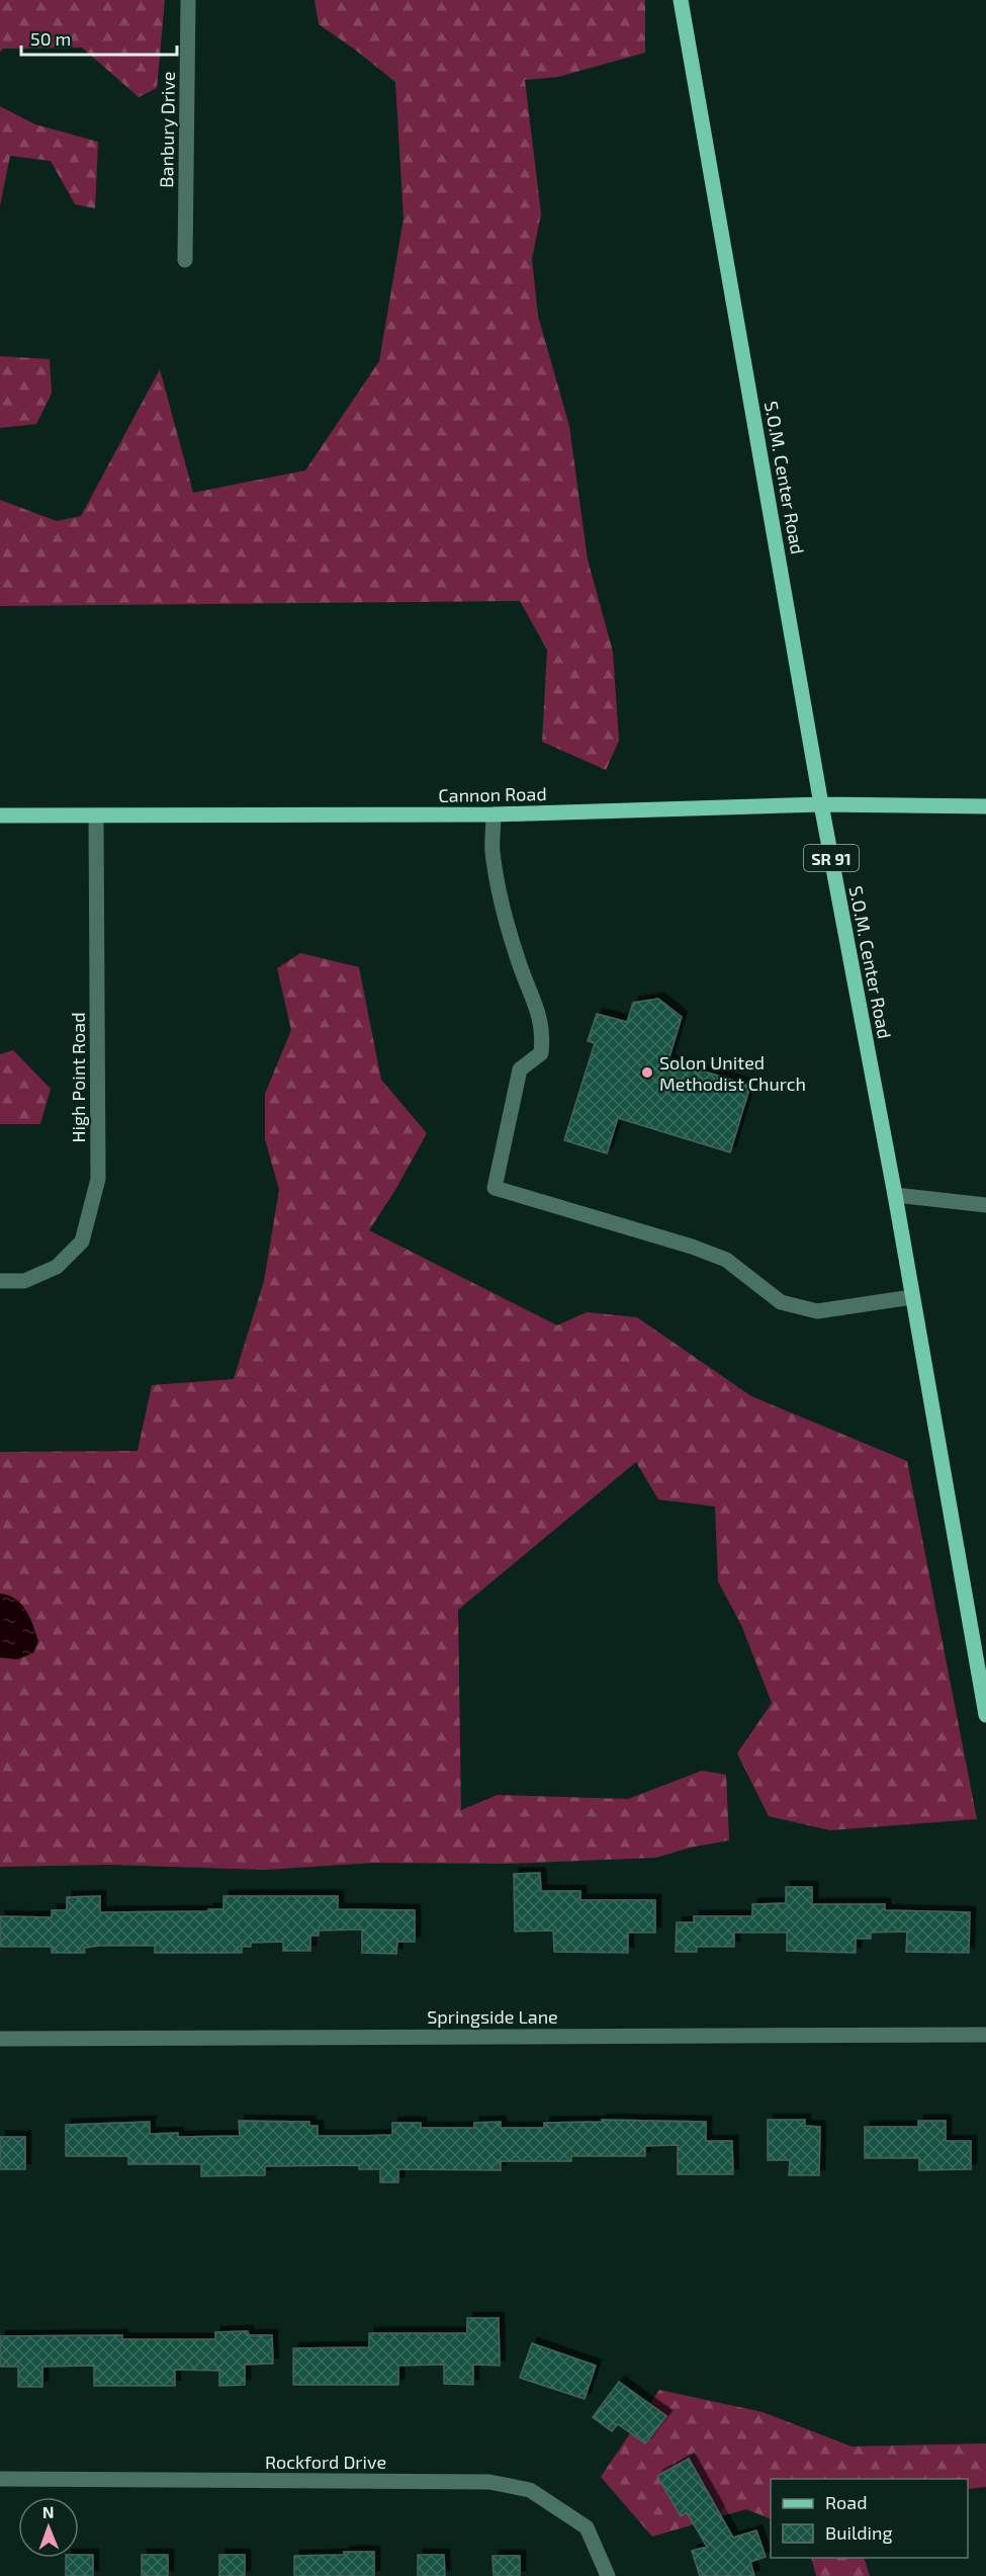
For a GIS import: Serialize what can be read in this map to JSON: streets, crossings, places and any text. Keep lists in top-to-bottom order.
{
  "streets": {
    "main road": ["S.O.M. Center Road", "Cannon Road", "SR 91"],
    "street": [
      "Banbury Drive",
      "High Point Road",
      "Springside Lane",
      "Rockford Drive"
    ]
  },
  "crossings": [
    ["S.O.M. Center Road", "Cannon Road"],
    ["Cannon Road", "High Point Road"]
  ],
  "places": ["Solon United Methodist Church"],
  "legend": ["Road", "Building"],
  "scale_bar": "50 m",
  "north": "top"
}
